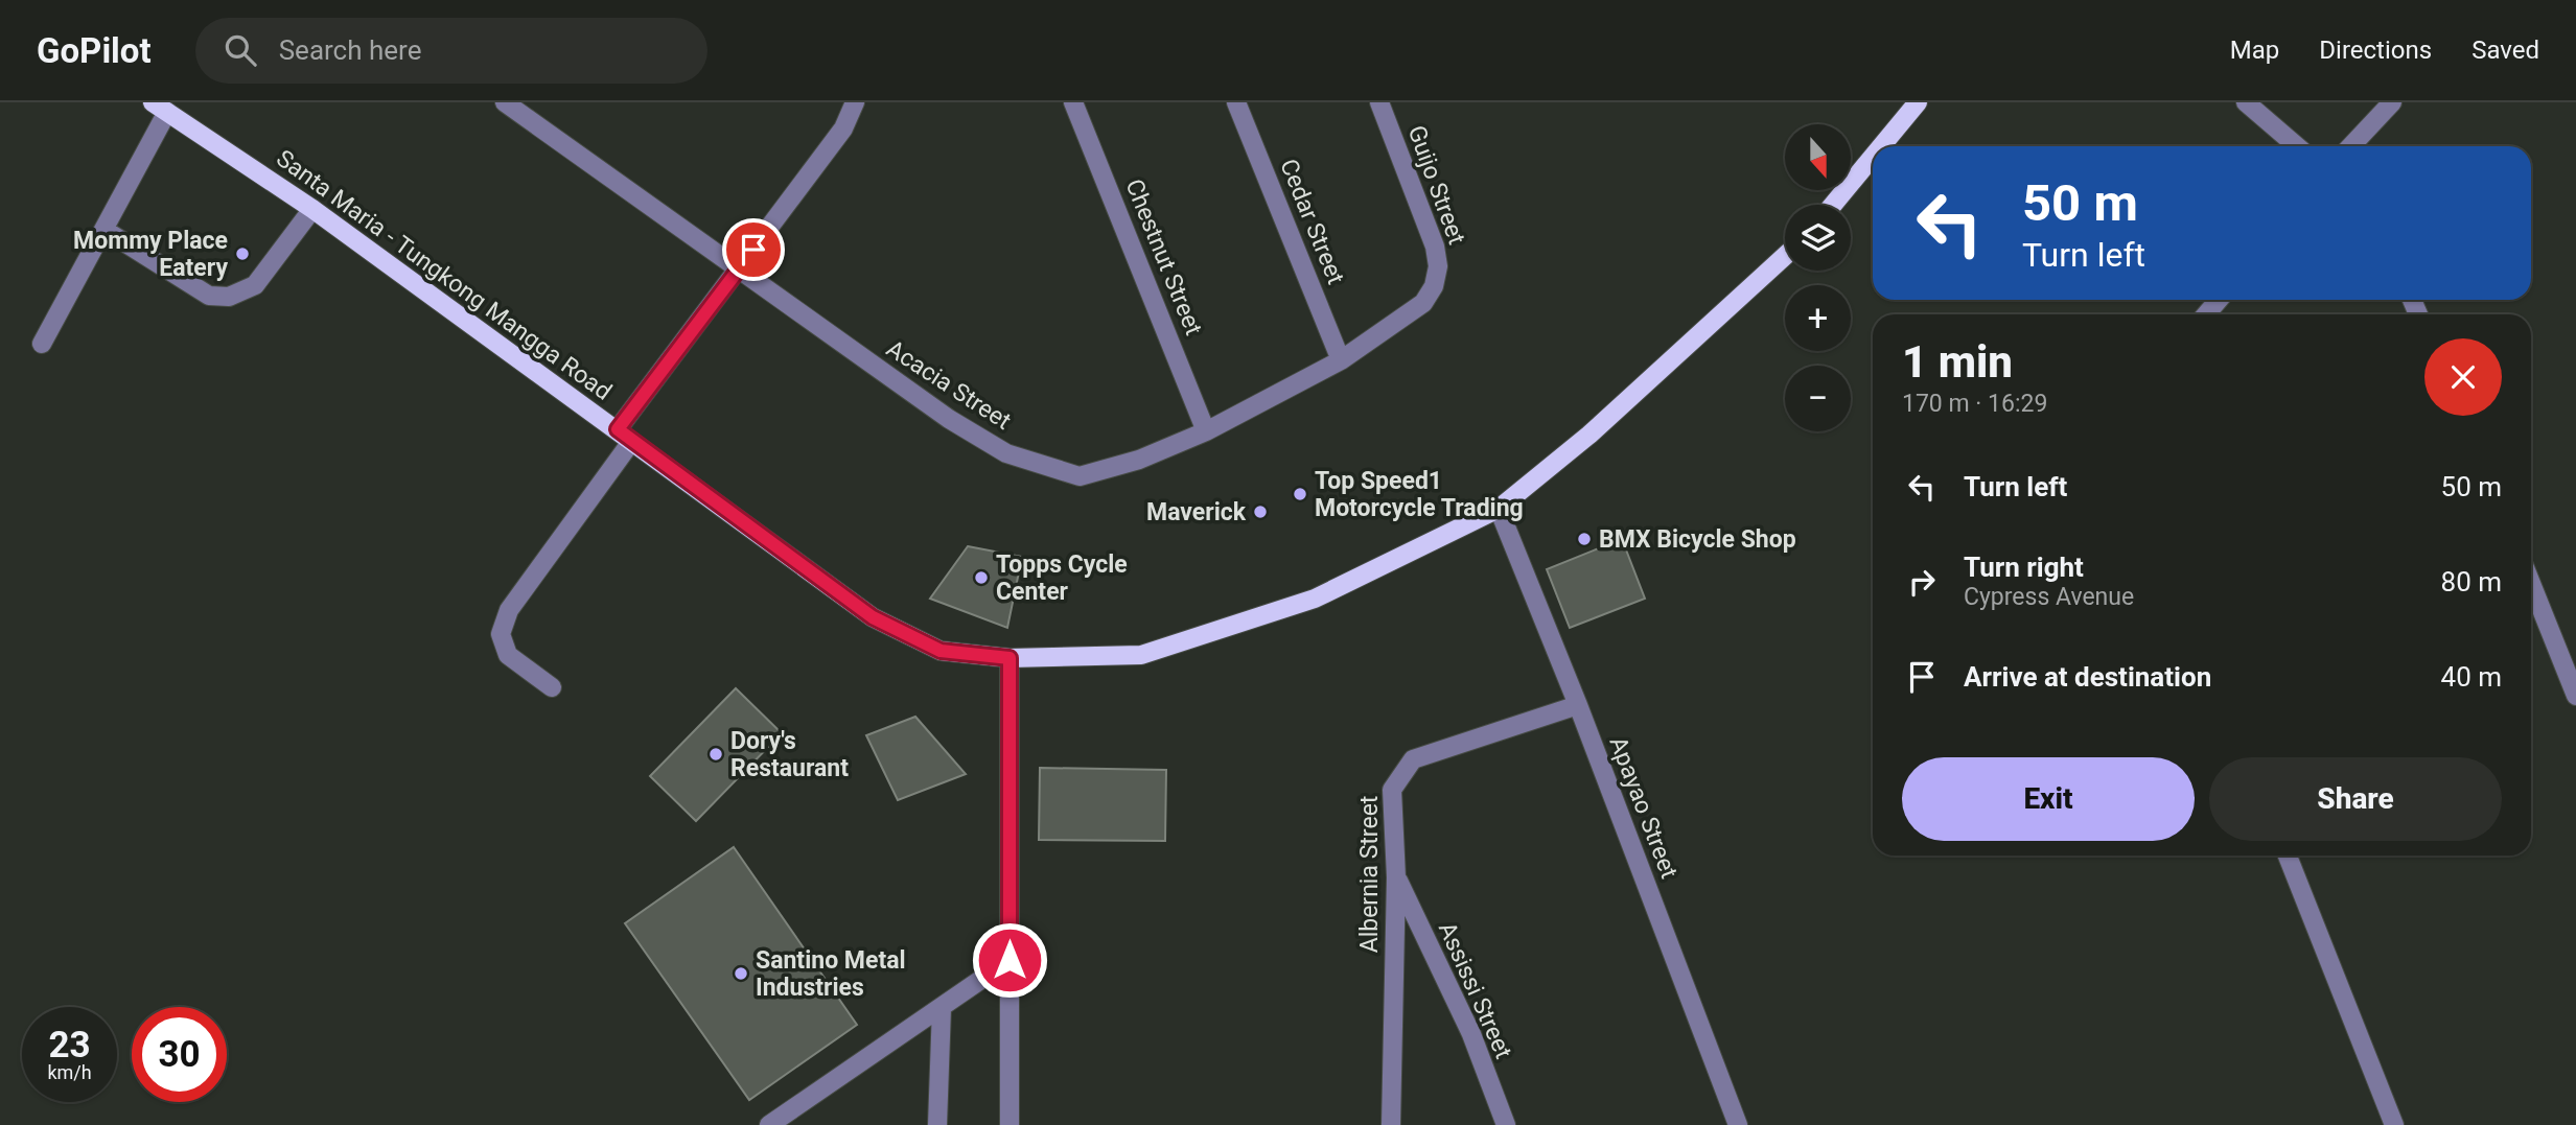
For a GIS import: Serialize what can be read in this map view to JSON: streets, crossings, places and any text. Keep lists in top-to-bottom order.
{
  "streets": {
    "main road": ["Santa Maria - Tungkong Mangga Road"],
    "street": [
      "Guijo Street",
      "Cedar Street",
      "Chestnut Street",
      "Acacia Street",
      "Apayao Street",
      "Albernia Street",
      "Assissi Street"
    ]
  },
  "crossings": [
    ["Guijo Street", "Acacia Street"],
    ["Cedar Street", "Acacia Street"],
    ["Chestnut Street", "Acacia Street"],
    ["Santa Maria - Tungkong Mangga Road", "Apayao Street"],
    ["Apayao Street", "Albernia Street"],
    ["Albernia Street", "Assissi Street"]
  ],
  "places": [
    "Mommy Place Eatery",
    "Top Speed1 Motorcycle Trading",
    "Maverick",
    "BMX Bicycle Shop",
    "Topps Cycle Center",
    "Dory's Restaurant",
    "Santino Metal Industries"
  ],
  "north": "bottom",
  "page": {
    "header": "GoPilot",
    "search": "Search here",
    "nav": ["Map", "Directions", "Saved"],
    "map_buttons": ["+", "−"],
    "turn": ["50 m", "Turn left"],
    "heading": ["1 min", "170 m · 16:29"],
    "list": [
      {
        "name": "Turn left",
        "value": "50 m"
      },
      {
        "name": "Turn right",
        "note": "Cypress Avenue",
        "value": "80 m"
      },
      {
        "name": "Arrive at destination",
        "value": "40 m"
      }
    ],
    "buttons": ["Exit", "Share"],
    "speed": "23 km/h",
    "limit": "30"
  }
}
